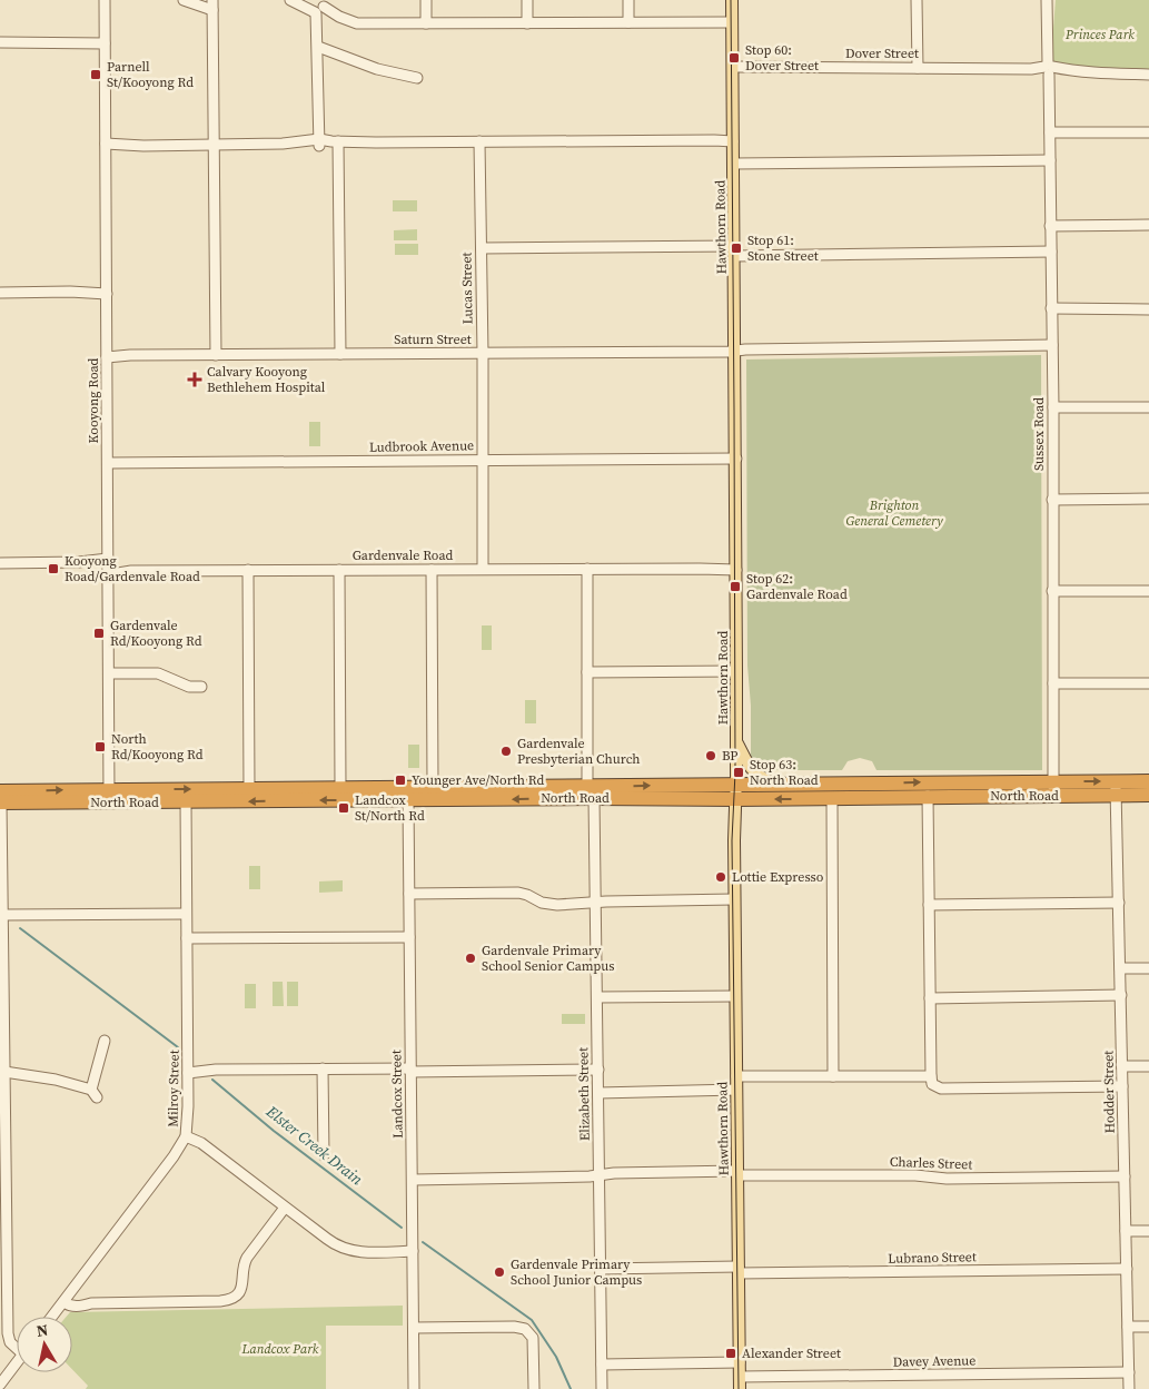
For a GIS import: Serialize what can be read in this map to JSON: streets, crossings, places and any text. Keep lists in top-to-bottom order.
{
  "streets": {
    "highway": ["North Road"],
    "main road": ["Hawthorn Road"],
    "street": [
      "Dover Street",
      "Lucas Street",
      "Saturn Street",
      "Kooyong Road",
      "Sussex Road",
      "Ludbrook Avenue",
      "Gardenvale Road",
      "Milroy Street",
      "Hodder Street",
      "Landcox Street",
      "Elizabeth Street",
      "Charles Street",
      "Lubrano Street",
      "Davey Avenue"
    ]
  },
  "crossings": [
    ["Dover Street", "Hawthorn Road"],
    ["Dover Street", "Sussex Road"],
    ["Hawthorn Road", "Saturn Street"],
    ["Hawthorn Road", "Ludbrook Avenue"],
    ["Hawthorn Road", "Gardenvale Road"],
    ["Hawthorn Road", "North Road"],
    ["Hawthorn Road", "Charles Street"],
    ["Hawthorn Road", "Lubrano Street"],
    ["Hawthorn Road", "Davey Avenue"],
    ["Lucas Street", "Saturn Street"],
    ["Lucas Street", "Ludbrook Avenue"],
    ["Lucas Street", "Gardenvale Road"],
    ["Saturn Street", "Kooyong Road"],
    ["Saturn Street", "Sussex Road"],
    ["Kooyong Road", "Ludbrook Avenue"],
    ["Kooyong Road", "Gardenvale Road"],
    ["Kooyong Road", "North Road"],
    ["Sussex Road", "North Road"],
    ["Gardenvale Road", "Elizabeth Street"],
    ["North Road", "Milroy Street"],
    ["North Road", "Hodder Street"],
    ["North Road", "Landcox Street"],
    ["North Road", "Elizabeth Street"],
    ["Hodder Street", "Charles Street"],
    ["Hodder Street", "Lubrano Street"],
    ["Hodder Street", "Davey Avenue"],
    ["Landcox Street", "Charles Street"],
    ["Elizabeth Street", "Charles Street"],
    ["Elizabeth Street", "Lubrano Street"]
  ],
  "water": ["Elster Creek Drain"],
  "parks": ["Princes Park", "Brighton General Cemetery", "Landcox Park"],
  "places": {
    "transit": [
      "Stop 60: Dover Street",
      "Parnell St/Kooyong Rd",
      "Stop 61: Stone Street",
      "Kooyong Road/Gardenvale Road",
      "Stop 62: Gardenvale Road",
      "Gardenvale Rd/Kooyong Rd",
      "North Rd/Kooyong Rd",
      "Stop 63: North Road",
      "Younger Ave/North Rd",
      "Landcox St/North Rd",
      "Alexander Street"
    ],
    "health": ["Calvary Kooyong Bethlehem Hospital"],
    "other": [
      "Gardenvale Presbyterian Church",
      "BP",
      "Lottie Expresso",
      "Gardenvale Primary School Senior Campus",
      "Gardenvale Primary School Junior Campus"
    ]
  },
  "north": "top"
}
